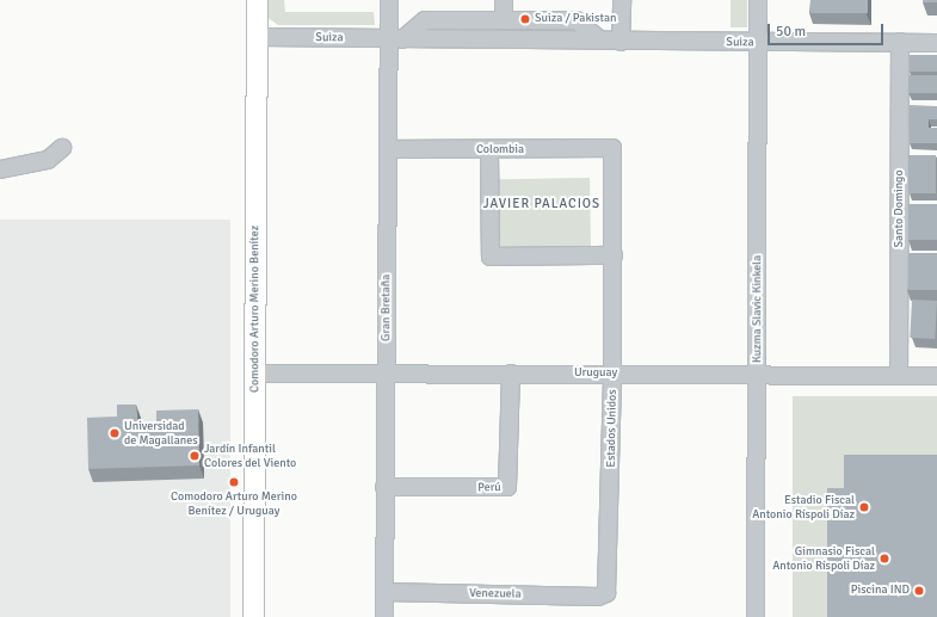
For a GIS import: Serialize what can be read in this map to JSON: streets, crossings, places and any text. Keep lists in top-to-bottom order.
{
  "streets": {
    "main road": ["Comodoro Arturo Merino Benítez"],
    "street": [
      "Suiza",
      "Colombia",
      "Santo Domingo",
      "Gran Bretaña",
      "Kuzma Slavic Kinkela",
      "Uruguay",
      "Estados Unidos",
      "Perú",
      "Venezuela"
    ]
  },
  "crossings": [
    ["Suiza", "Santo Domingo"],
    ["Suiza", "Gran Bretaña"],
    ["Suiza", "Comodoro Arturo Merino Benítez"],
    ["Suiza", "Kuzma Slavic Kinkela"],
    ["Colombia", "Gran Bretaña"],
    ["Colombia", "Estados Unidos"],
    ["Santo Domingo", "Uruguay"],
    ["Gran Bretaña", "Uruguay"],
    ["Gran Bretaña", "Perú"],
    ["Gran Bretaña", "Venezuela"],
    ["Comodoro Arturo Merino Benítez", "Uruguay"],
    ["Kuzma Slavic Kinkela", "Uruguay"],
    ["Uruguay", "Estados Unidos"],
    ["Uruguay", "Perú"],
    ["Estados Unidos", "Venezuela"]
  ],
  "districts": ["JAVIER PALACIOS"],
  "places": [
    "Suiza / Pakistan",
    "Universidad de Magallanes",
    "Jardín Infantil Colores del Viento",
    "Comodoro Arturo Merino Benítez / Uruguay",
    "Estadio Fiscal Antonio Ríspoli Díaz",
    "Gimnasio Fiscal Antonio Ríspoli Díaz",
    "Piscina IND"
  ],
  "scale_bar": "50 m"
}
